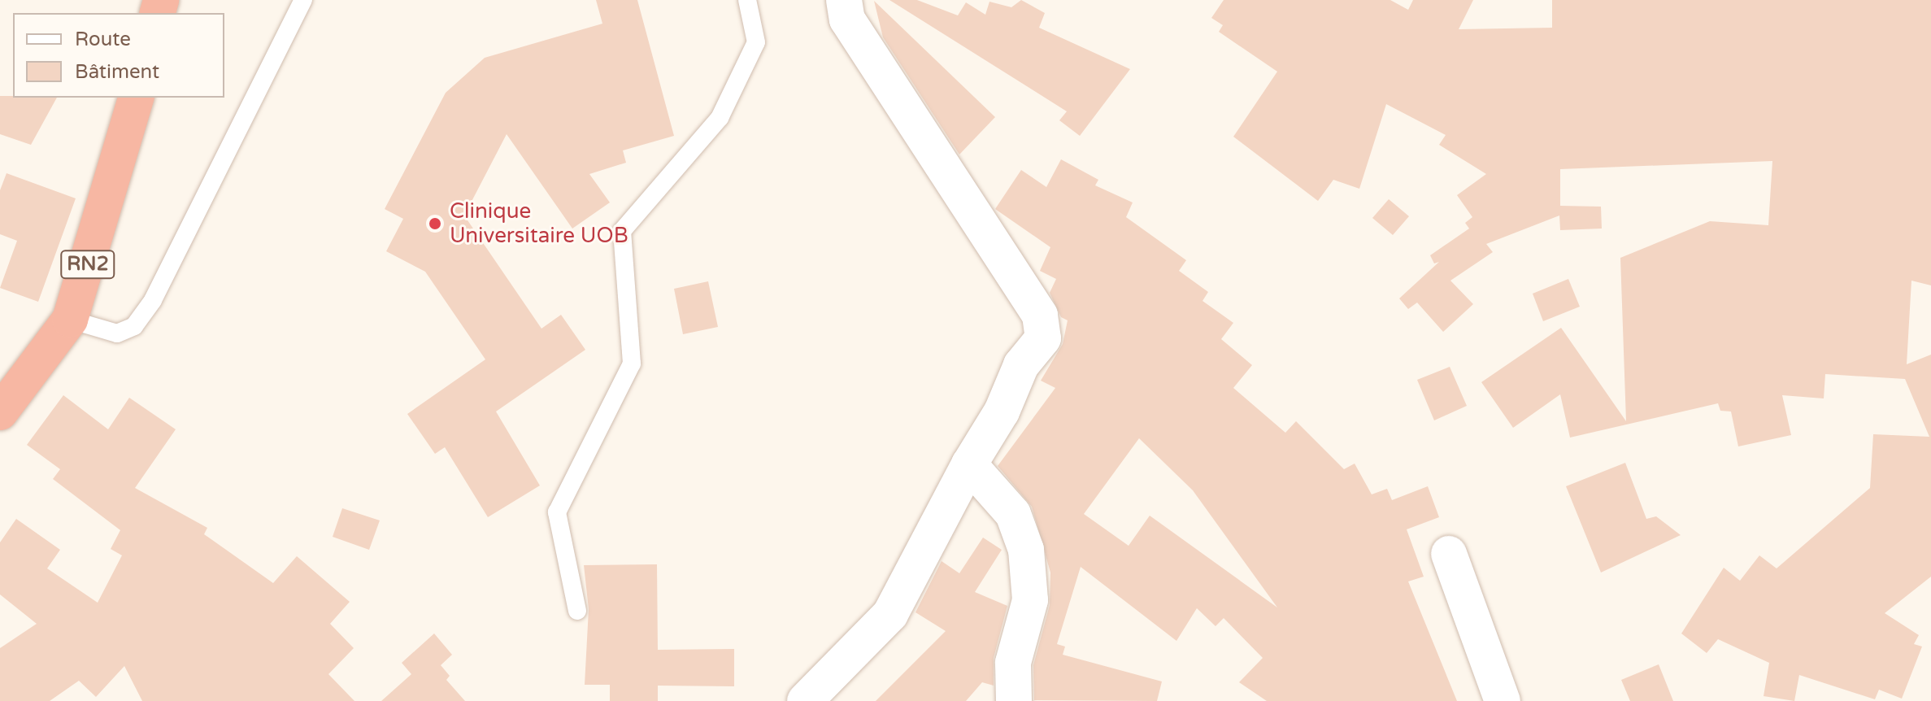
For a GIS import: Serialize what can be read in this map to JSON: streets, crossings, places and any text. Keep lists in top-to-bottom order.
{
  "streets": {
    "highway": ["RN2"]
  },
  "places": ["Clinique Universitaire UOB"],
  "legend": ["Route", "Bâtiment"]
}
